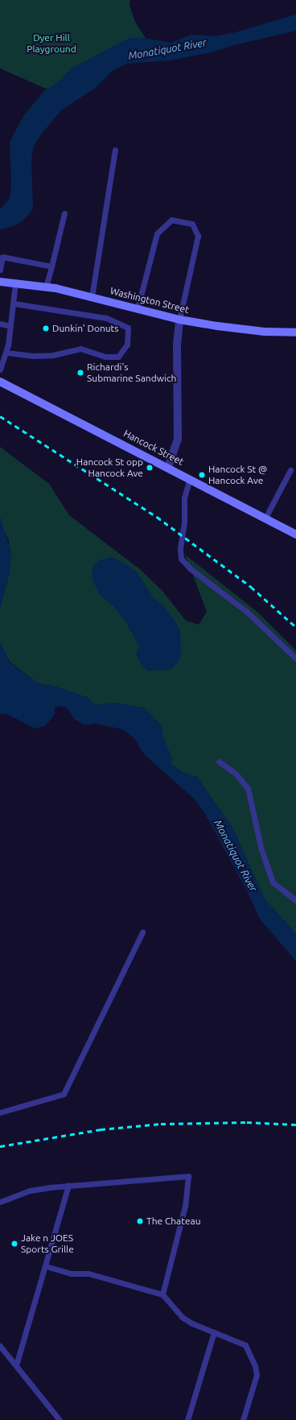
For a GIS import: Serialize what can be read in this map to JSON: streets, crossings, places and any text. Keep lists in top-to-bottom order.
{
  "streets": {
    "main road": ["Washington Street", "Hancock Street"]
  },
  "water": ["Monatiquot River"],
  "parks": ["Dyer Hill Playground"],
  "places": [
    "Dunkin' Donuts",
    "Richardi's Submarine Sandwich",
    "Hancock St opp Hancock Ave",
    "Hancock St @ Hancock Ave",
    "The Chateau",
    "Jake n JOES Sports Grille"
  ]
}
